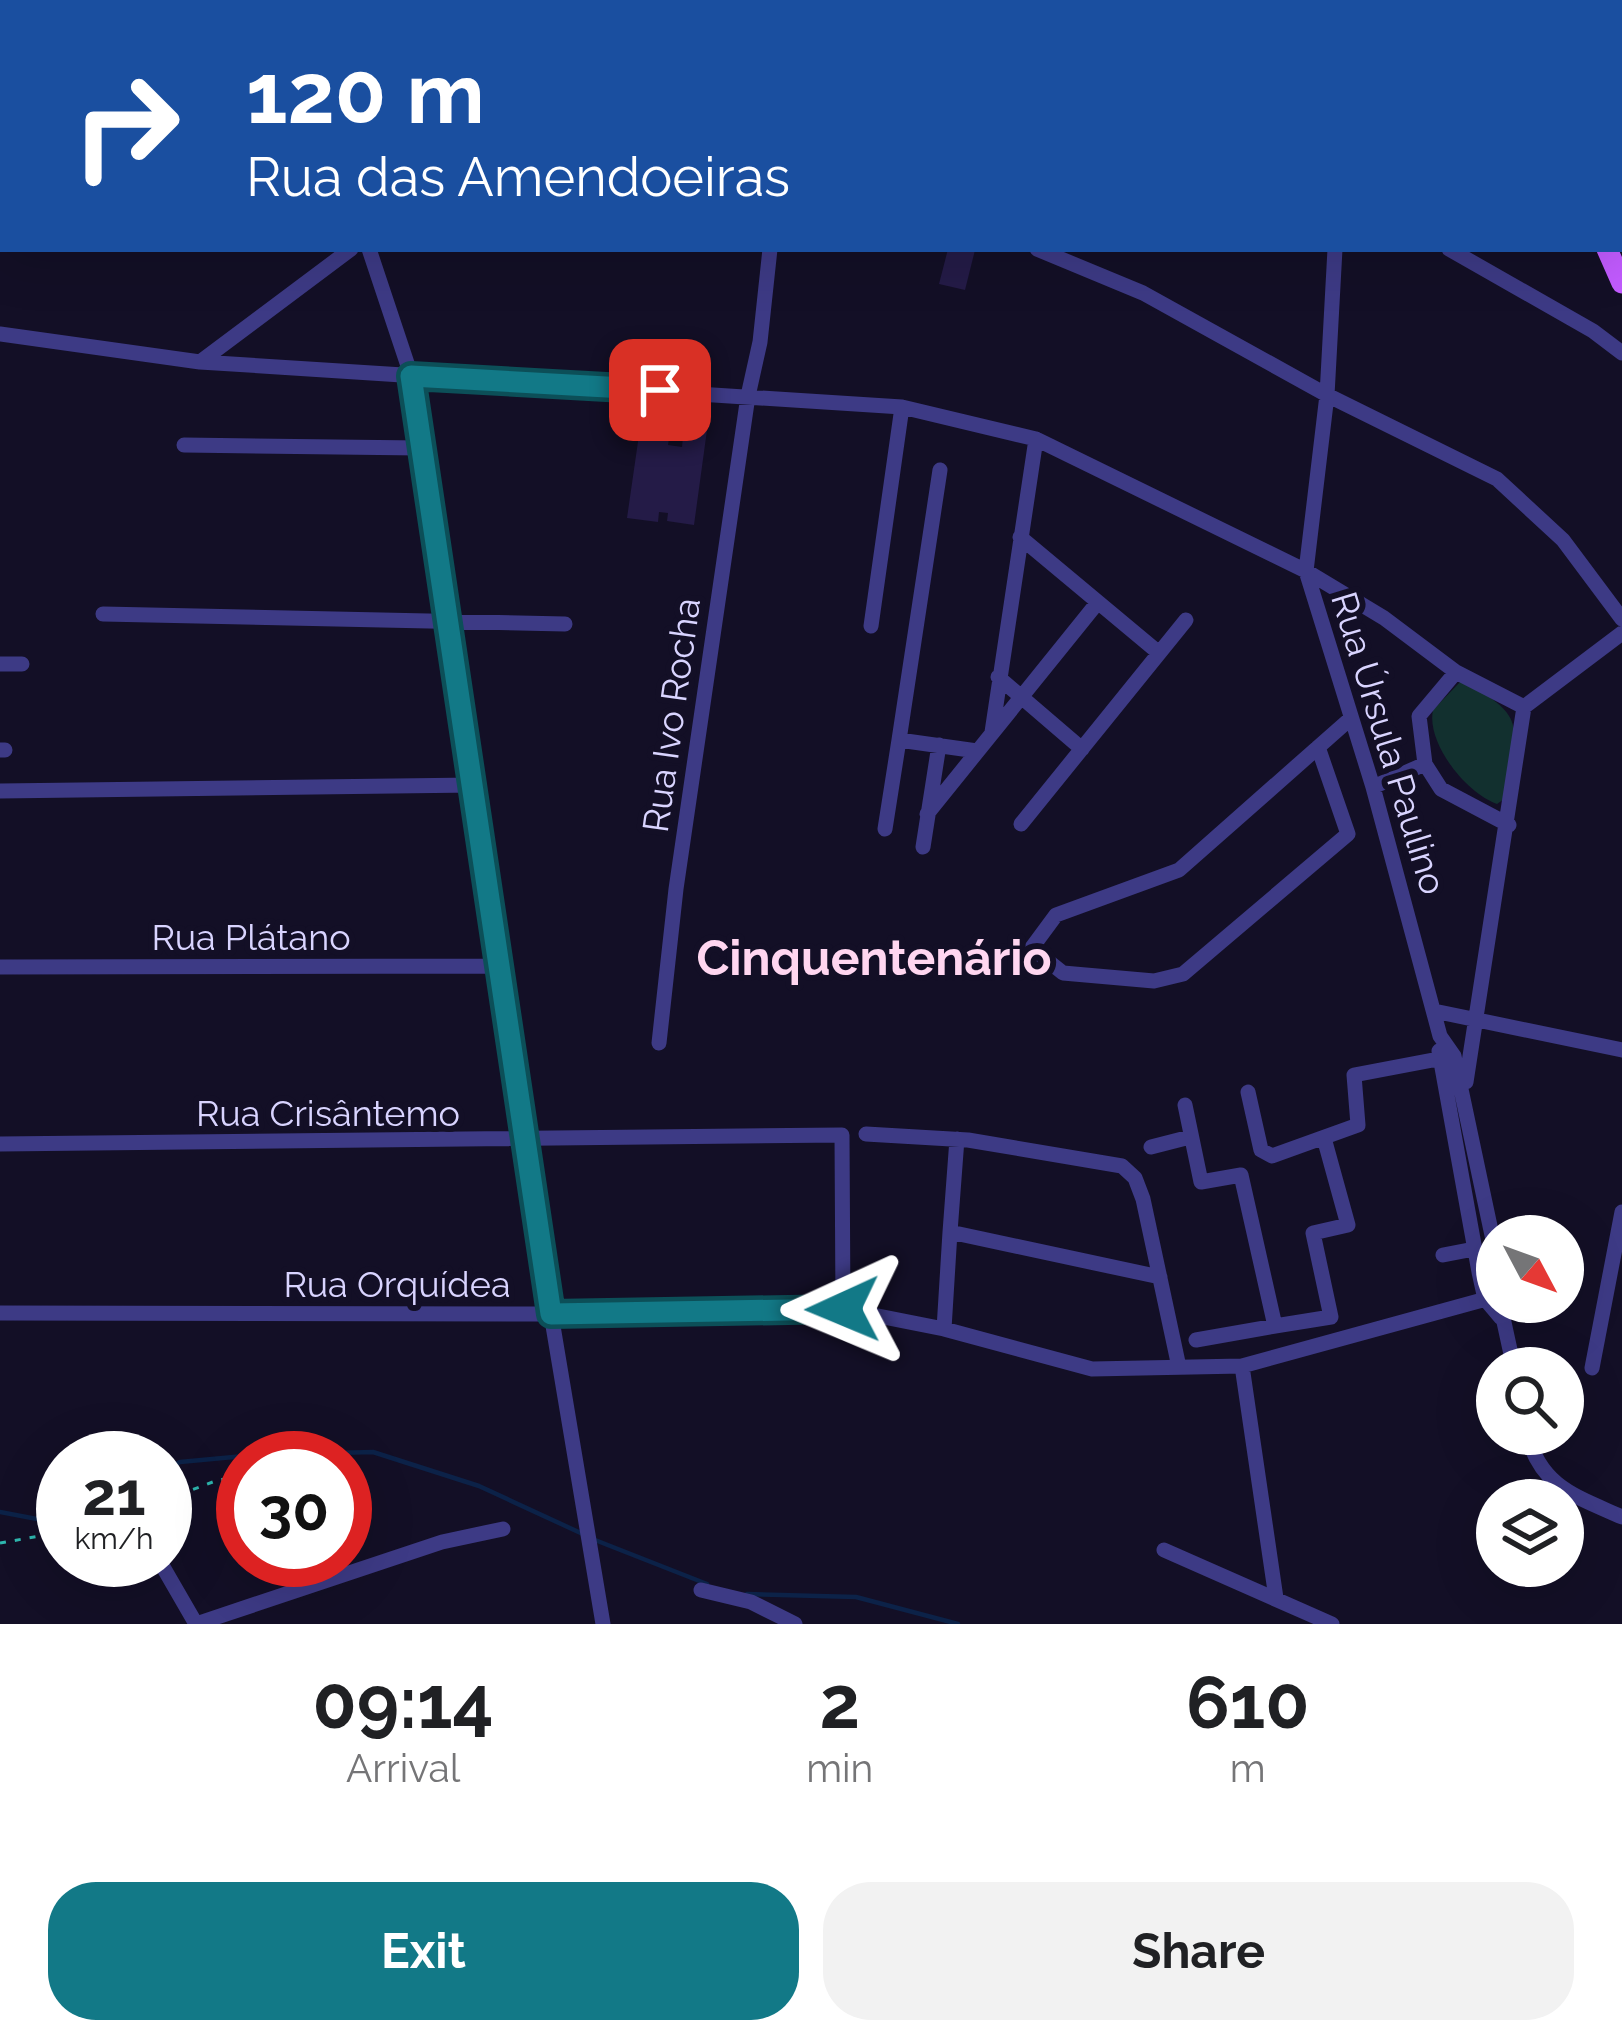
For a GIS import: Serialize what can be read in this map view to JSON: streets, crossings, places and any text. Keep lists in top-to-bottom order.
{
  "streets": {
    "street": [
      "Rua Ivo Rocha",
      "Rua Úrsula Paulino",
      "Rua Plátano",
      "Rua Crisântemo",
      "Rua Orquídea"
    ]
  },
  "crossings": [
    ["Rua Crisântemo", "Rua Orquídea"]
  ],
  "districts": ["Cinquentenário"],
  "north": "bottom right",
  "page": {
    "turn": ["120 m", "Rua das Amendoeiras"],
    "speed": "21 km/h",
    "limit": "30",
    "eta": [
      "09:14",
      "Arrival",
      "2",
      "min",
      "610",
      "m"
    ],
    "buttons": ["Exit", "Share"]
  }
}
